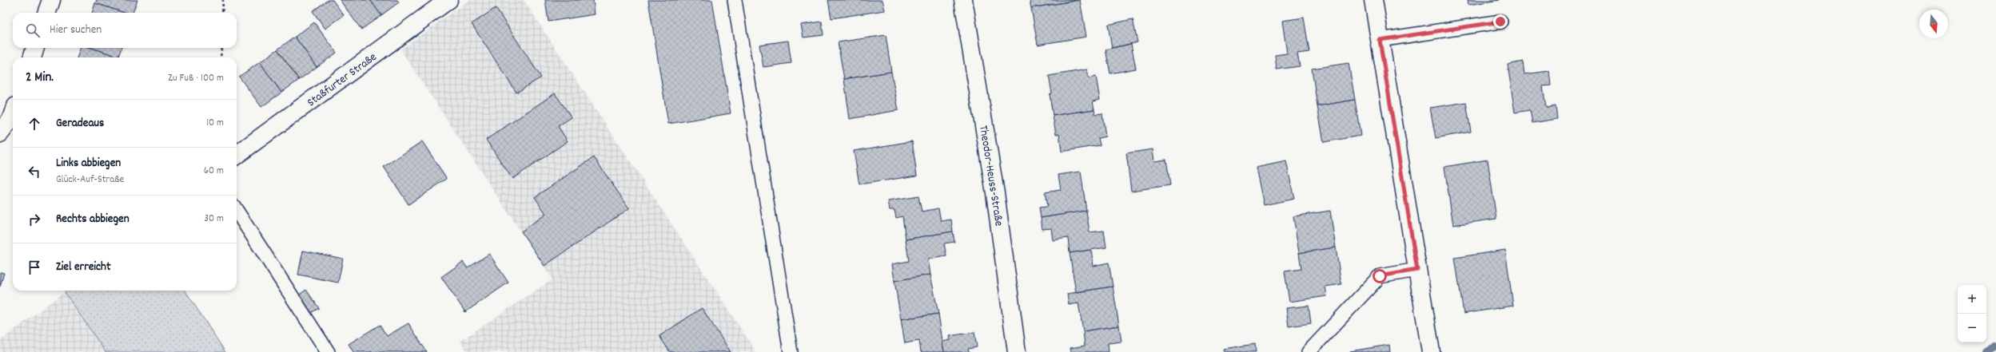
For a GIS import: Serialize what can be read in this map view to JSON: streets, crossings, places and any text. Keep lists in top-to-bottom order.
{
  "streets": {
    "street": ["Staßfurter Straße", "Theodor-Heuss-Straße"]
  },
  "north": "bottom",
  "page": {
    "search": "Hier suchen",
    "heading": ["2 Min.", "Zu Fuß · 100 m"],
    "list": [
      ["Geradeaus", "10 m"],
      ["Links abbiegen", "Glück-Auf-Straße", "60 m"],
      ["Rechts abbiegen", "30 m"],
      "Ziel erreicht"
    ],
    "map_buttons": ["+", "−"]
  }
}
